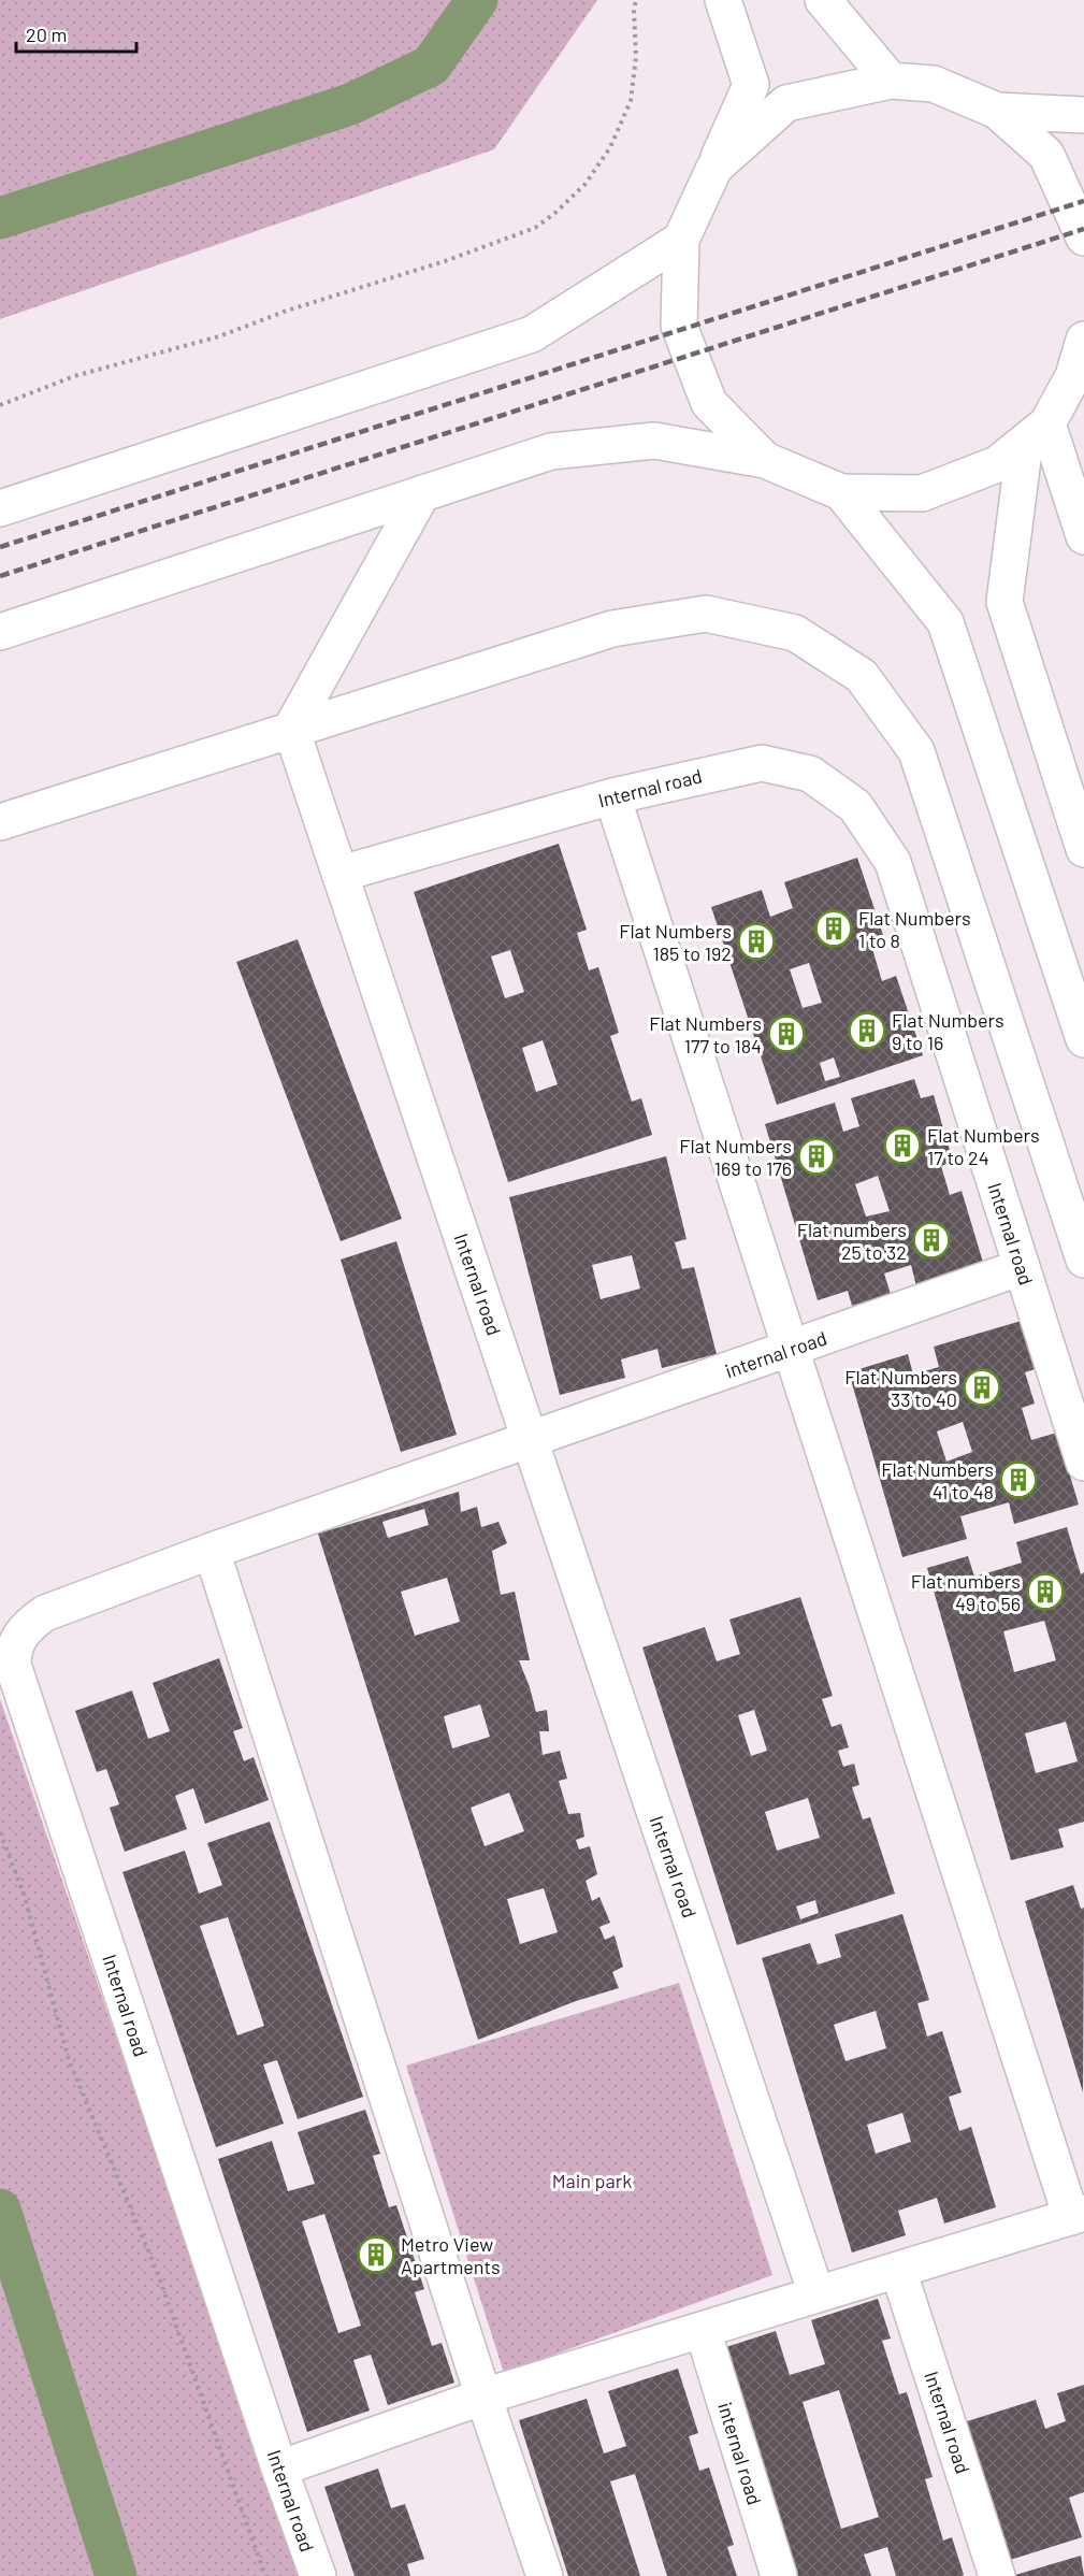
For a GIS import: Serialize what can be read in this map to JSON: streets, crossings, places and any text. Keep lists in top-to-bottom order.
{
  "streets": {
    "street": ["Internal road", "internal road"]
  },
  "crossings": [
    ["Internal road", "internal road"]
  ],
  "parks": ["Main park"],
  "places": {
    "building": [
      "Flat Numbers 1 to 8",
      "Flat Numbers 185 to 192",
      "Flat Numbers 9 to 16",
      "Flat Numbers 177 to 184",
      "Flat Numbers 17 to 24",
      "Flat Numbers 169 to 176",
      "Flat numbers 25 to 32",
      "Flat Numbers 33 to 40",
      "Flat Numbers 41 to 48",
      "Flat numbers 49 to 56",
      "Metro View Apartments"
    ]
  },
  "scale_bar": "20 m"
}
